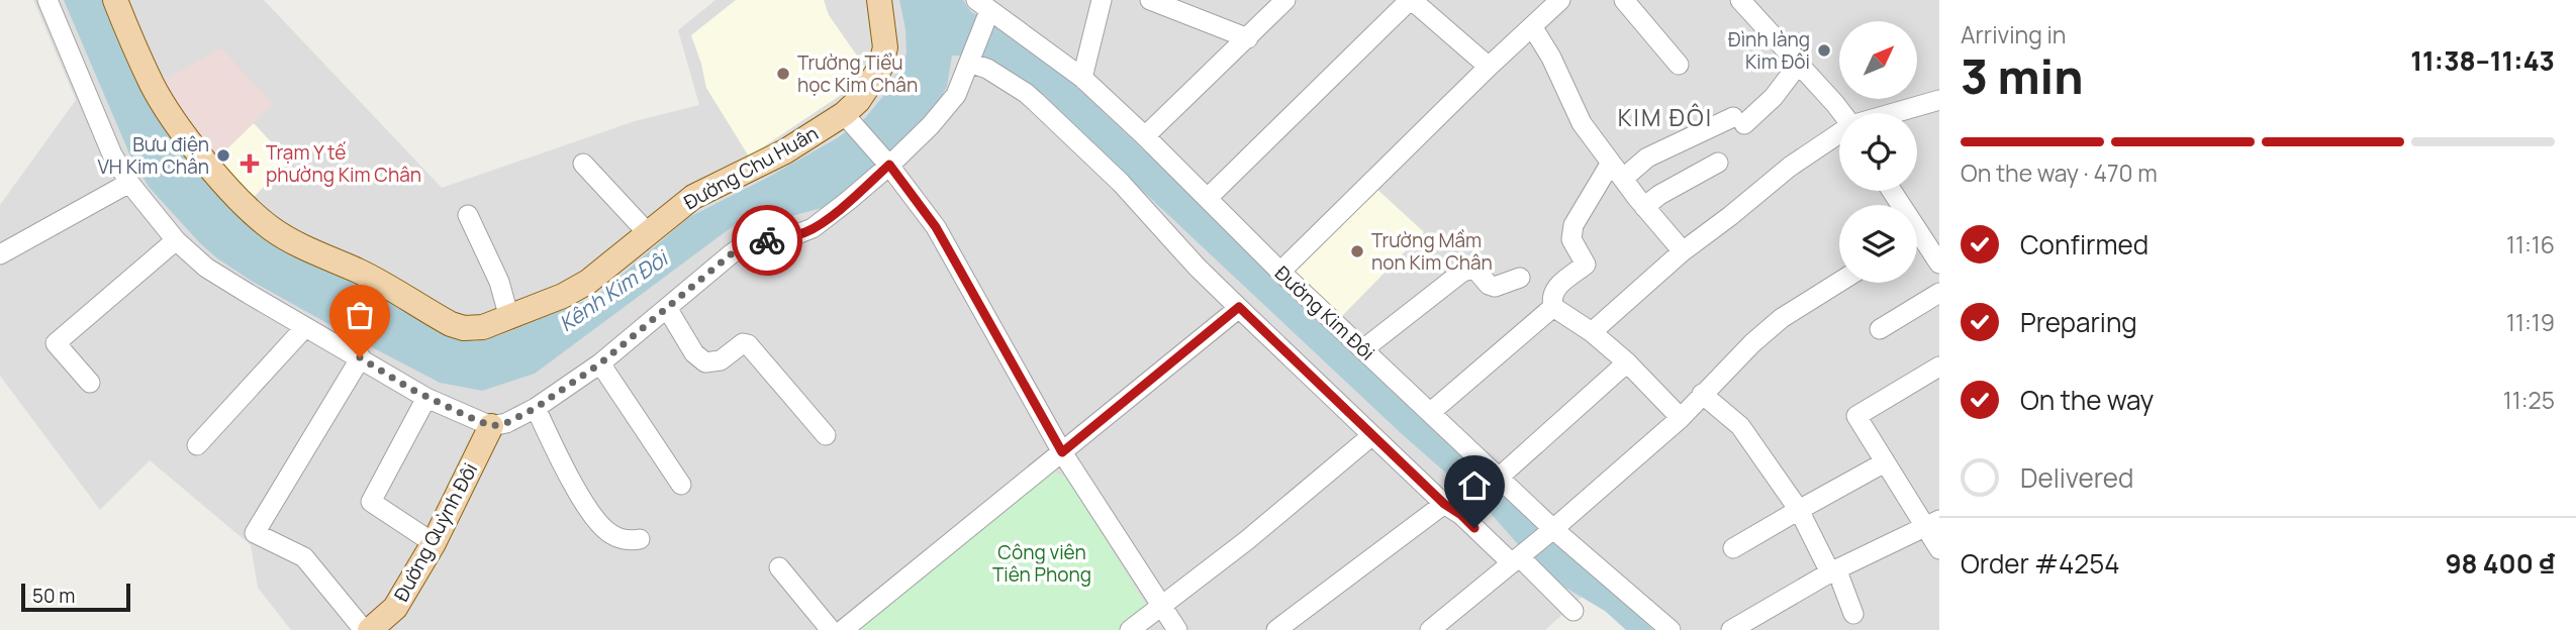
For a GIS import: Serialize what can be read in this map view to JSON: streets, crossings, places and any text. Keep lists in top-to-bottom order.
{
  "streets": {
    "main road": ["Đường Chu Huân", "Đường Quỳnh Đôi"],
    "street": ["Đường Kim Đôi"]
  },
  "districts": ["KIM ĐÔI"],
  "water": ["Kênh Kim Đôi"],
  "parks": ["Công viên Tiên Phong"],
  "places": {
    "other": [
      "Đình làng Kim Đôi",
      "Trường Tiểu học Kim Chân",
      "Bưu điện VH Kim Chân",
      "Trường Mầm non Kim Chân"
    ],
    "health": ["Trạm Y tế phường Kim Chân"]
  },
  "scale_bar": "50 m",
  "north": "top right",
  "page": {
    "heading": ["3 min", "Arriving in", "11:38–11:43"],
    "panel": ["Order #4254", "98 400 ₫"],
    "bar": "On the way · 470 m",
    "list": [
      ["Confirmed", "11:16"],
      ["Preparing", "11:19"],
      ["On the way", "11:25"],
      "Delivered"
    ],
    "scale": "50 m"
  }
}
